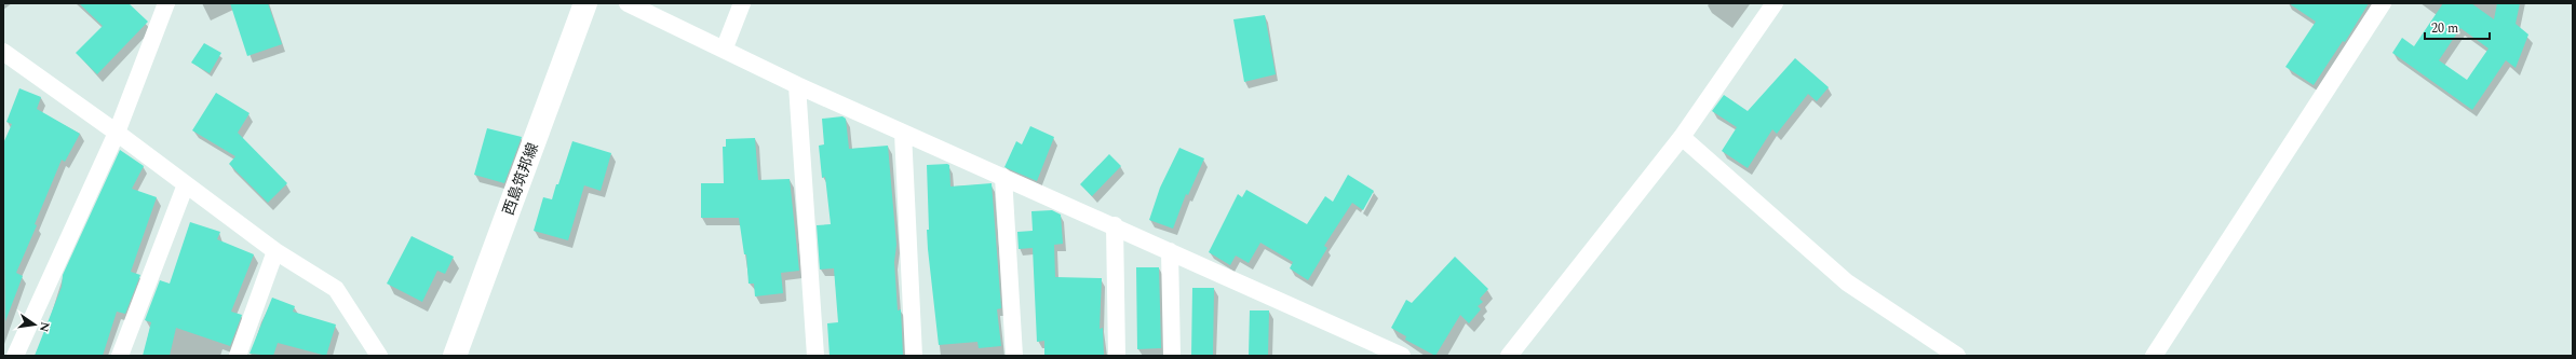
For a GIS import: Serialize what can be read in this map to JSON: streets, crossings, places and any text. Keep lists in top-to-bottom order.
{
  "streets": {
    "main road": ["西島筑邦線"]
  },
  "scale_bar": "20 m",
  "north": "right"
}
